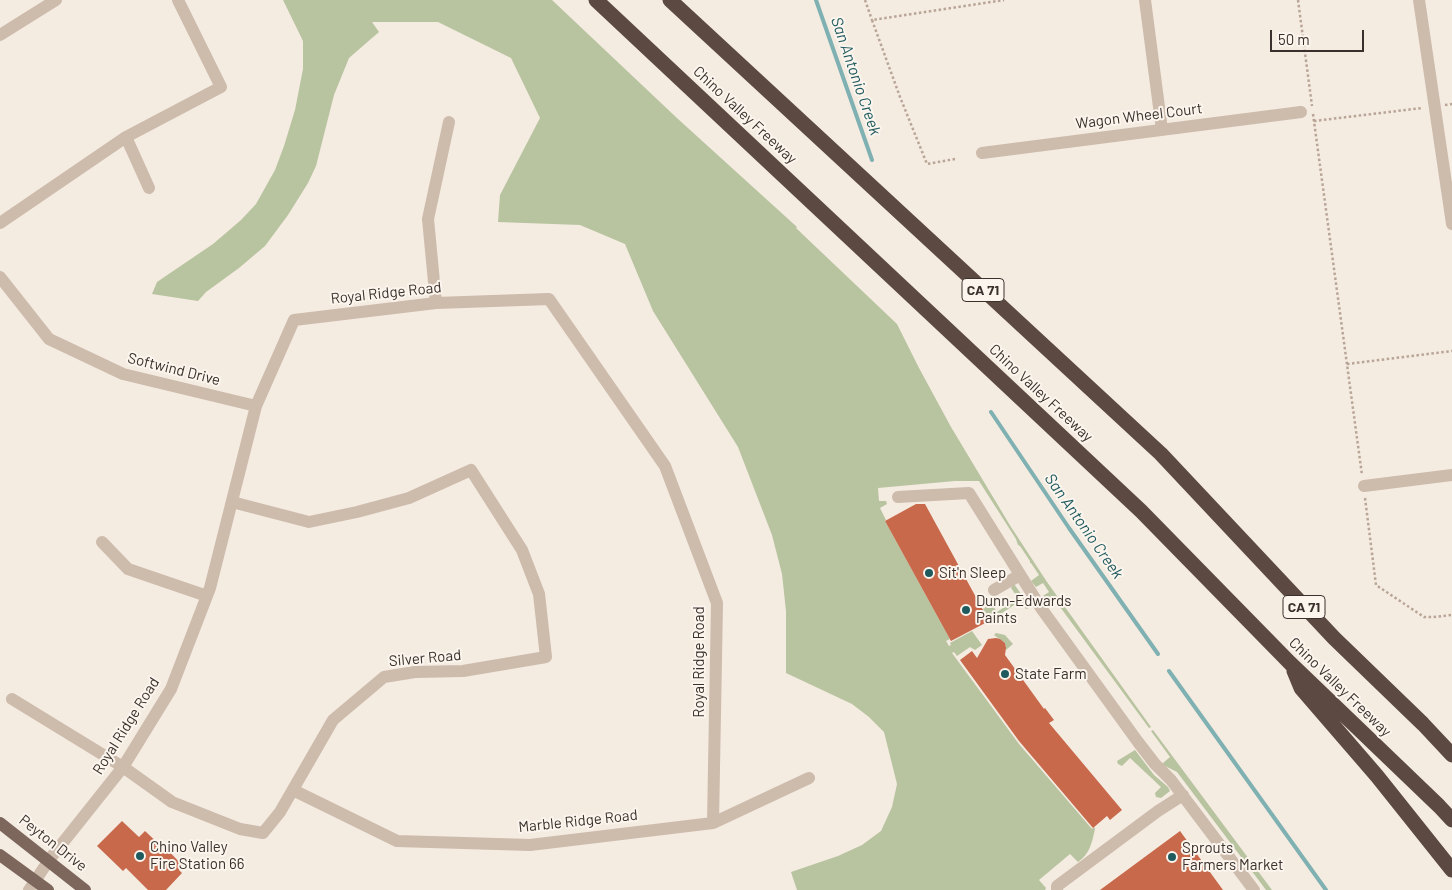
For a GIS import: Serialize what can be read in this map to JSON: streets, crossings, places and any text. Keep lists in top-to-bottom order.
{
  "streets": {
    "highway": ["Chino Valley Freeway", "CA 71"],
    "main road": ["Peyton Drive"],
    "street": [
      "Wagon Wheel Court",
      "Royal Ridge Road",
      "Softwind Drive",
      "Silver Road",
      "Marble Ridge Road"
    ]
  },
  "crossings": [
    ["Royal Ridge Road", "Softwind Drive"],
    ["Royal Ridge Road", "Silver Road"],
    ["Royal Ridge Road", "Marble Ridge Road"],
    ["Royal Ridge Road", "Peyton Drive"],
    ["Silver Road", "Marble Ridge Road"]
  ],
  "water": ["San Antonio Creek"],
  "places": [
    "Sit'n Sleep",
    "Dunn-Edwards Paints",
    "State Farm",
    "Chino Valley Fire Station 66",
    "Sprouts Farmers Market"
  ],
  "scale_bar": "50 m"
}
